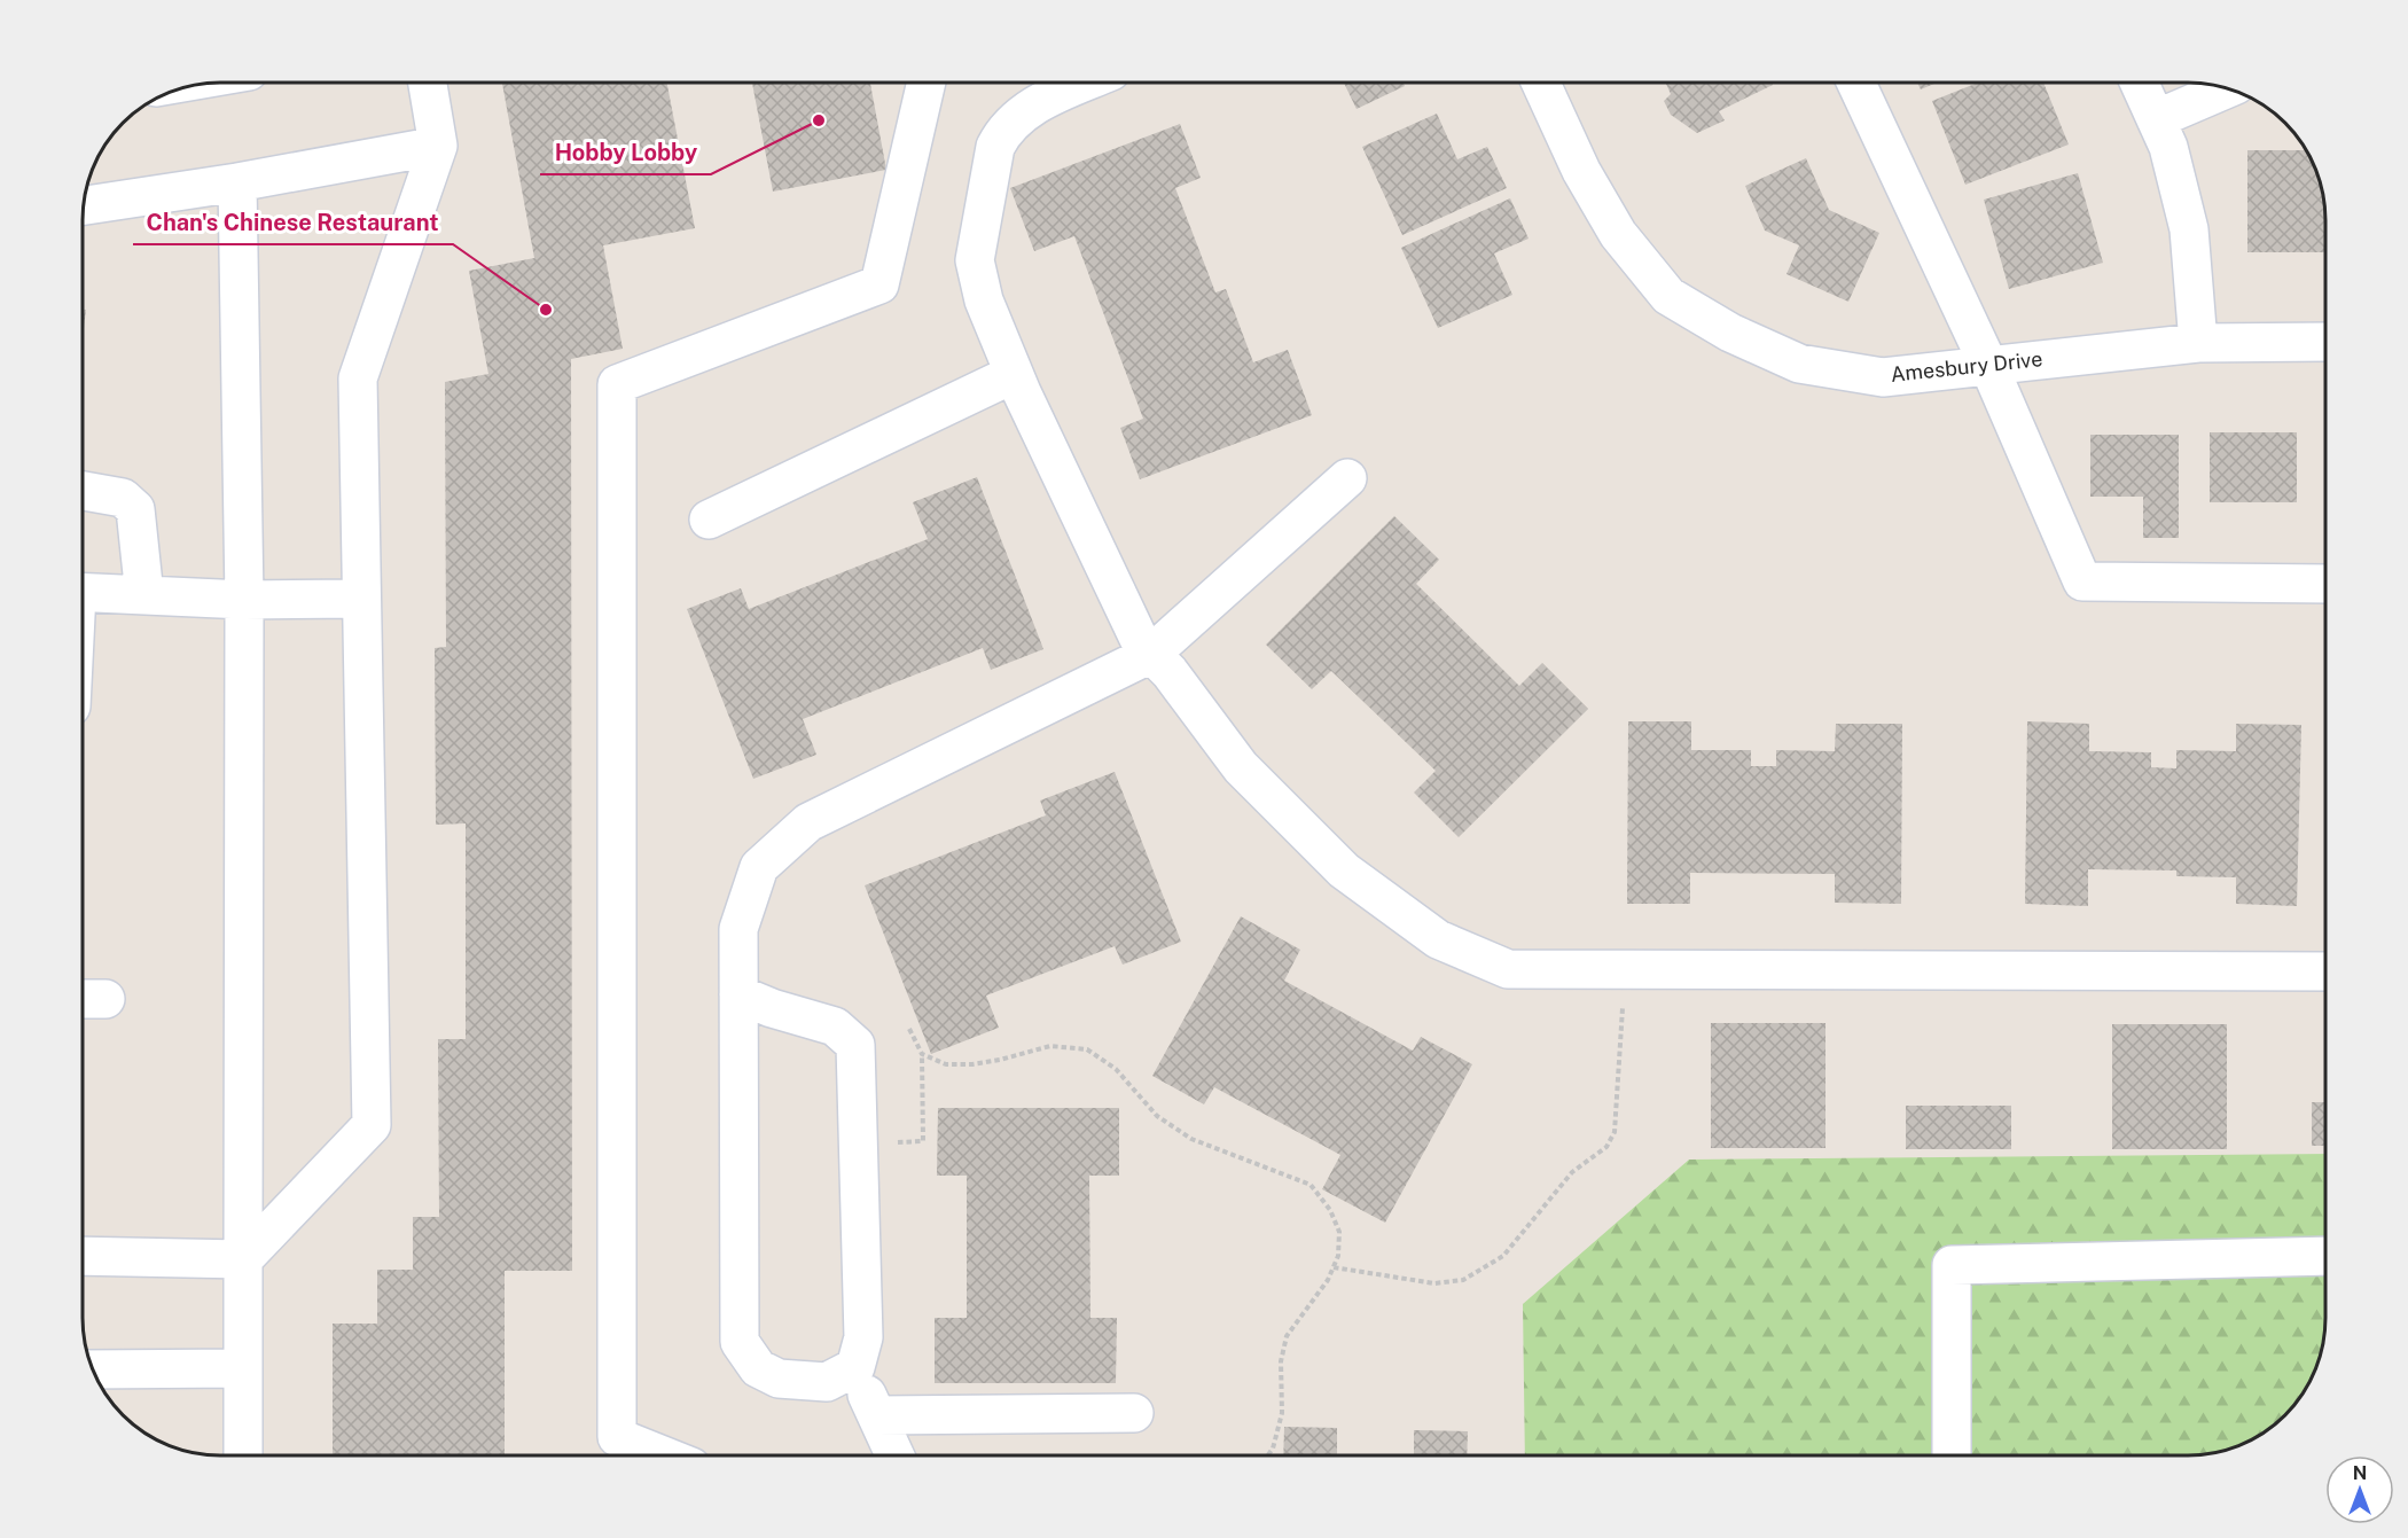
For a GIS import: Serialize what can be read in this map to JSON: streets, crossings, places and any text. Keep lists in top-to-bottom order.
{
  "streets": {
    "street": ["Amesbury Drive"]
  },
  "places": ["Hobby Lobby", "Chan's Chinese Restaurant"],
  "north": "top"
}
